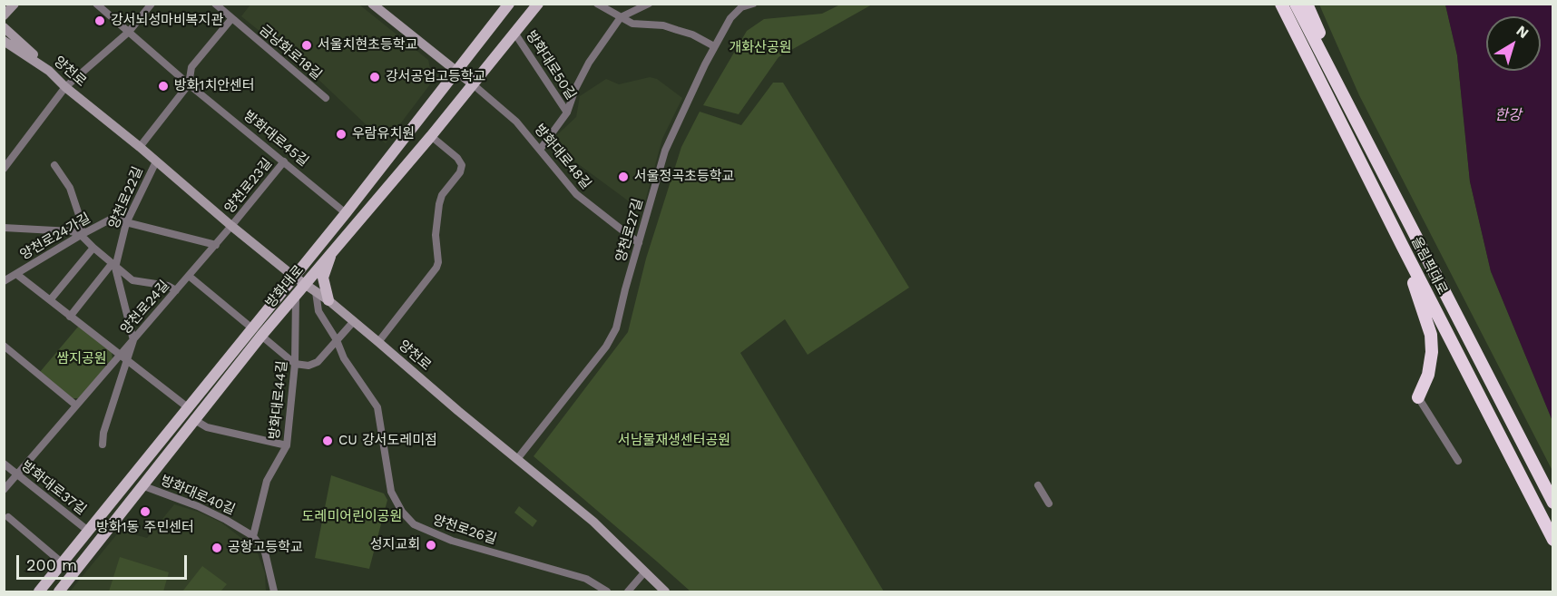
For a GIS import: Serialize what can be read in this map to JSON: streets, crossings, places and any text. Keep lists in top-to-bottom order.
{
  "streets": {
    "highway": ["올림픽대로"],
    "main road": ["양천로", "방화대로"],
    "street": [
      "금낭화로18길",
      "방화대로50길",
      "방화대로45길",
      "방화대로48길",
      "양천로23길",
      "양천로22길",
      "양천로27길",
      "양천로24가길",
      "양천로24길",
      "방화대로44길",
      "방화대로37길",
      "방화대로40길",
      "양천로26길"
    ]
  },
  "crossings": [
    ["방화대로50길", "방화대로48길"],
    ["방화대로50길", "방화대로"],
    ["양천로", "양천로23길"],
    ["양천로", "양천로22길"],
    ["양천로", "양천로27길"],
    ["양천로", "방화대로"],
    ["양천로", "양천로24길"],
    ["양천로", "방화대로44길"],
    ["양천로", "양천로26길"],
    ["방화대로45길", "양천로23길"],
    ["방화대로45길", "방화대로"],
    ["방화대로48길", "양천로27길"],
    ["방화대로48길", "방화대로"],
    ["양천로23길", "양천로24길"],
    ["양천로22길", "양천로24가길"],
    ["양천로22길", "양천로24길"],
    ["양천로24가길", "양천로24길"],
    ["방화대로", "방화대로44길"],
    ["방화대로", "방화대로37길"],
    ["방화대로", "방화대로40길"],
    ["양천로24길", "방화대로37길"],
    ["방화대로44길", "방화대로40길"]
  ],
  "water": ["한강"],
  "parks": [
    "개화산공원",
    "쌈지공원",
    "서남물재생센터공원",
    "도레미어린이공원"
  ],
  "places": [
    "강서뇌성마비복지관",
    "서울치현초등학교",
    "강서공업고등학교",
    "방화1치안센터",
    "우람유치원",
    "서울정곡초등학교",
    "CU 강서도레미점",
    "방화1동 주민센터",
    "성지교회",
    "공항고등학교"
  ],
  "scale_bar": "200 m",
  "north": "top right"
}
